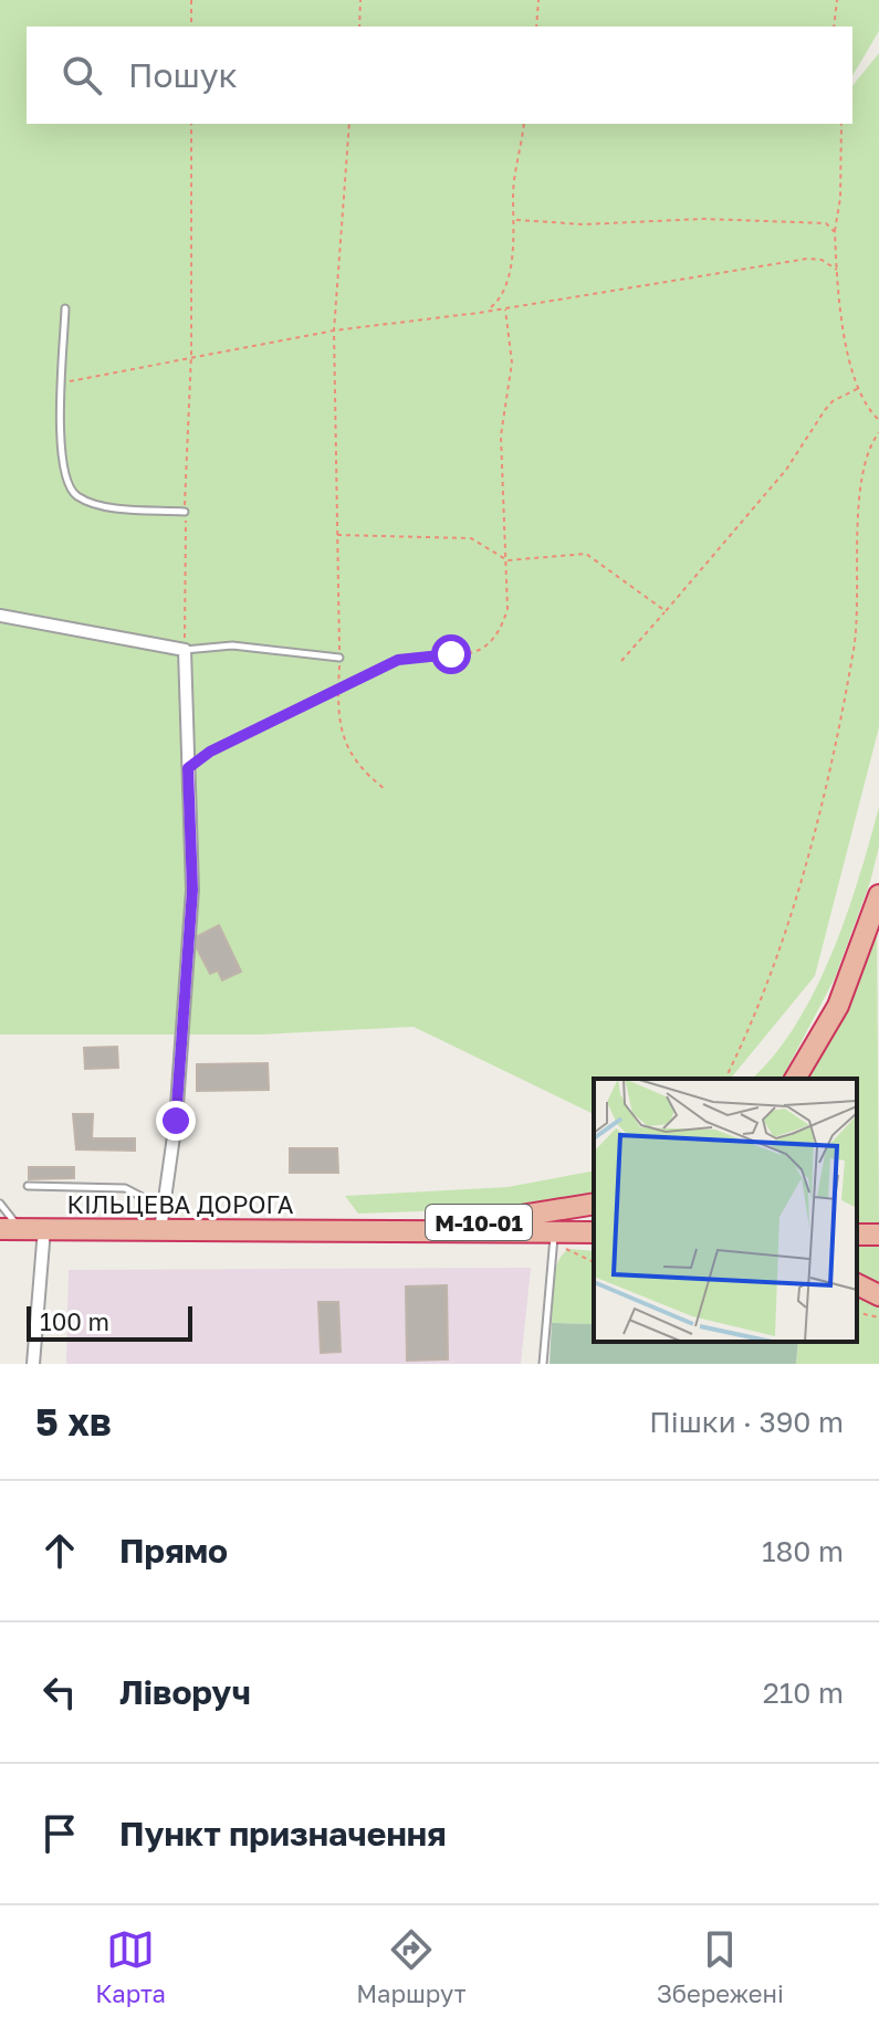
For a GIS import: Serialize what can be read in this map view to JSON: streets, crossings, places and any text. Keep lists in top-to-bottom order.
{
  "streets": {
    "highway": ["КІЛЬЦЕВА ДОРОГА", "М-10-01"]
  },
  "crossings": [
    ["КІЛЬЦЕВА ДОРОГА", "М-10-01"]
  ],
  "scale_bar": "100 m",
  "page": {
    "search": "Пошук",
    "scale": "100 m",
    "heading": ["5 хв", "Пішки · 390 m"],
    "list": [
      ["Прямо", "180 m"],
      ["Ліворуч", "210 m"],
      "Пункт призначення"
    ],
    "nav": ["Карта", "Маршрут", "Збережені"]
  }
}
